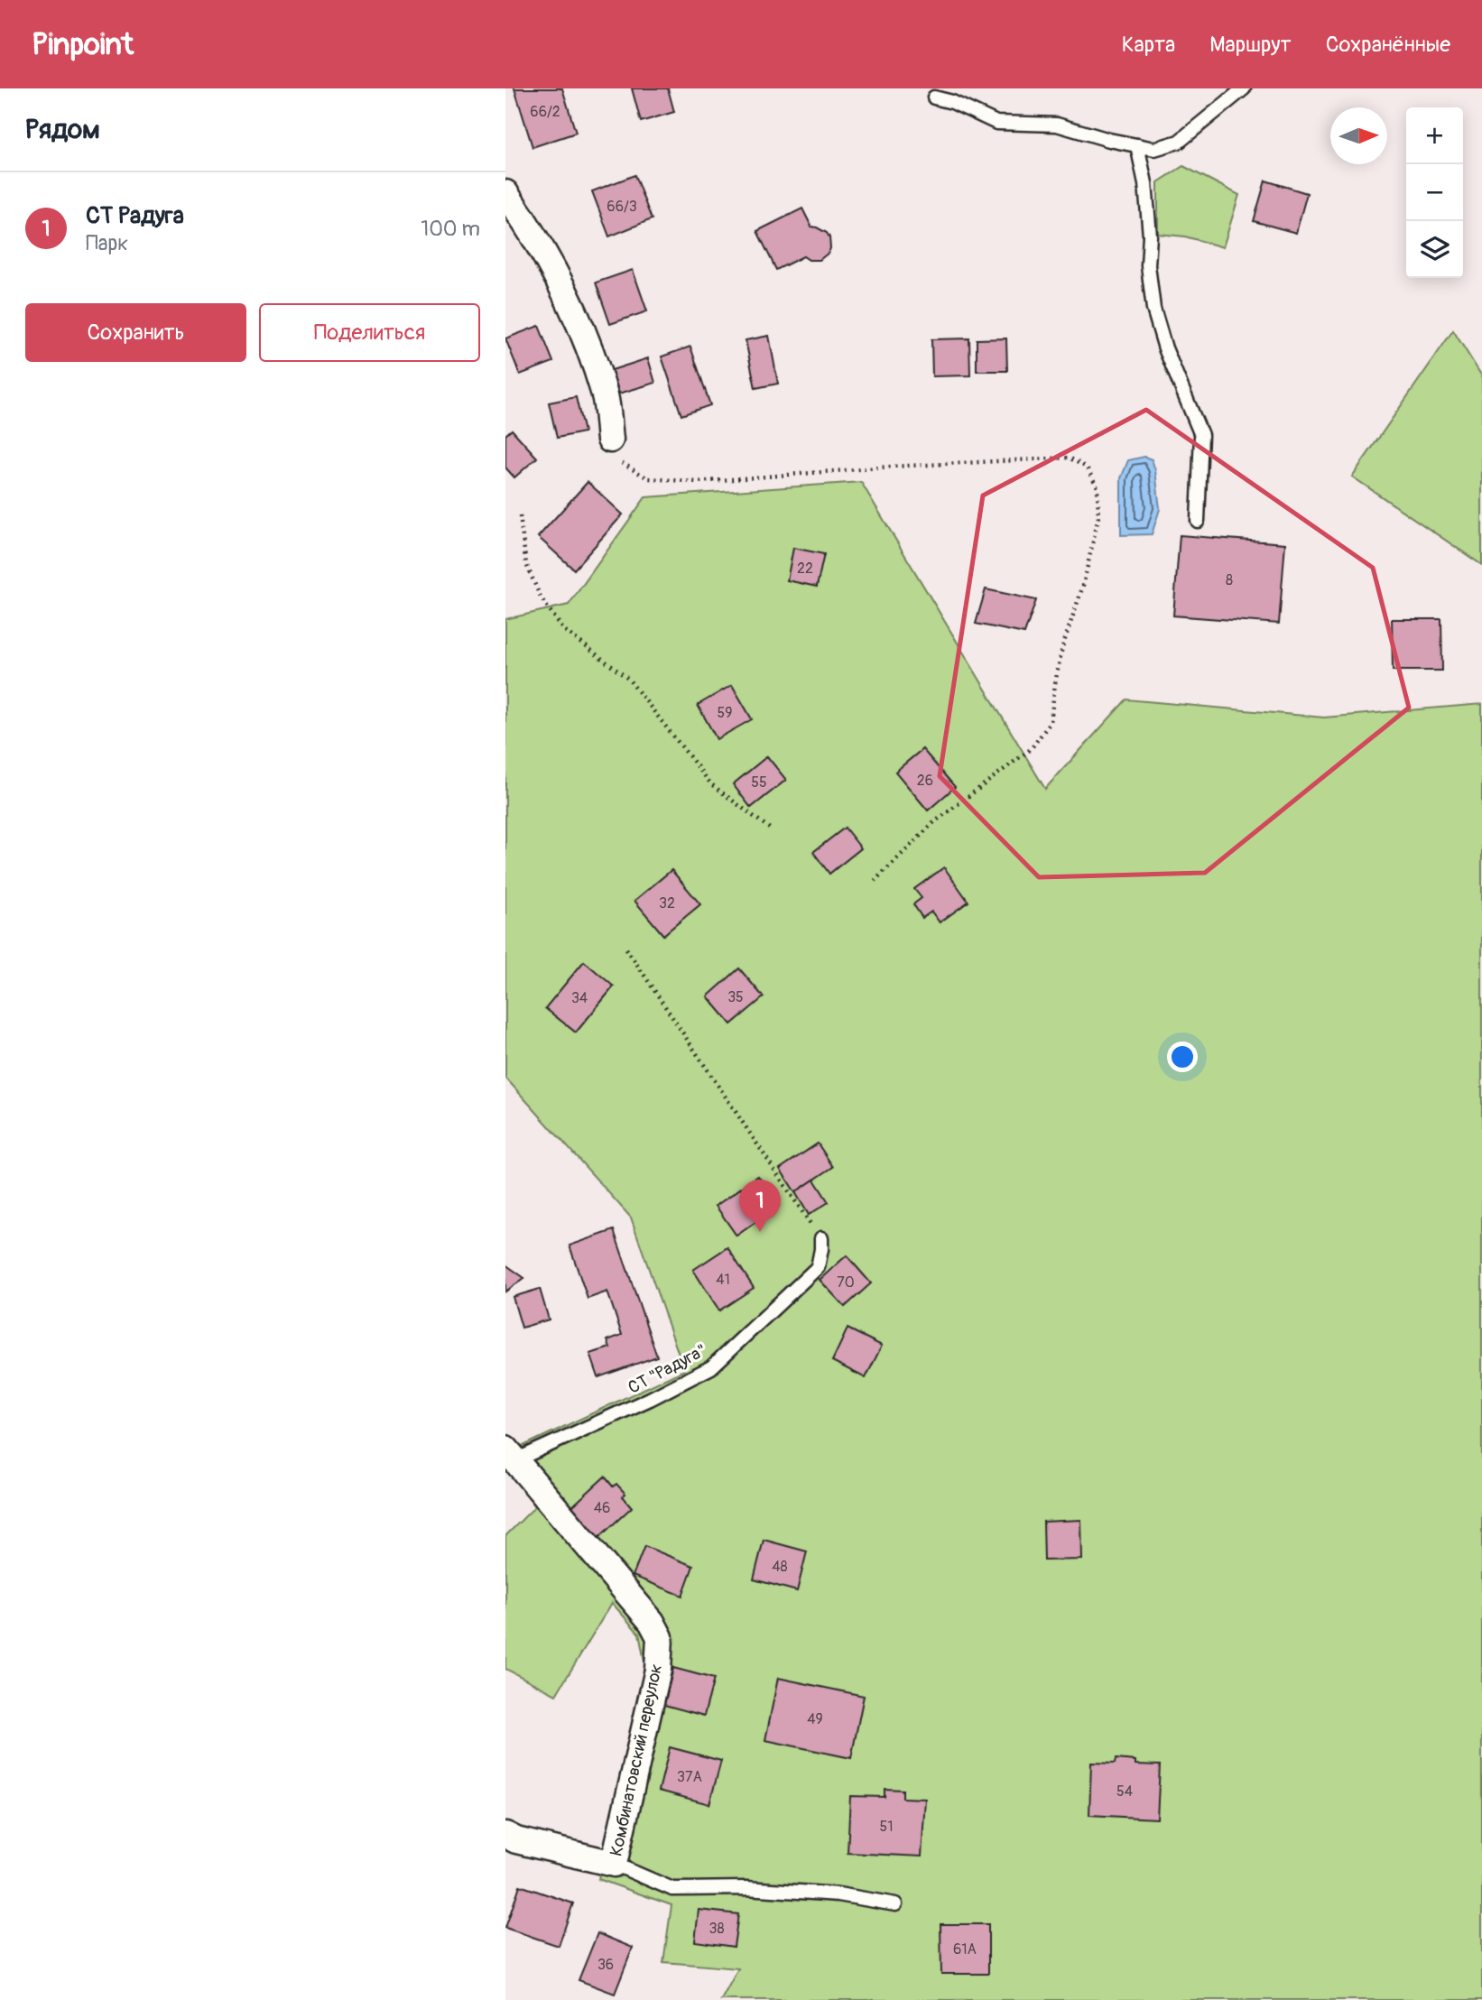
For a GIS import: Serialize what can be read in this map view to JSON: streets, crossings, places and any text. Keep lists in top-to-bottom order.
{
  "streets": {
    "street": ["Комбинатовский переулок"],
    "lane": ["СТ \"Радуга\""]
  },
  "crossings": [
    ["СТ \"Радуга\"", "Комбинатовский переулок"]
  ],
  "house_numbers": [
    "66/2",
    "66/3",
    "22",
    "8",
    "59",
    "26",
    "55",
    "32",
    "35",
    "34",
    "41",
    "70",
    "46",
    "48",
    "49",
    "37А",
    "54",
    "51",
    "38",
    "61А",
    "36"
  ],
  "north": "right",
  "page": {
    "header": "Pinpoint",
    "nav": ["Карта", "Маршрут", "Сохранённые"],
    "heading": "Рядом",
    "map_buttons": ["+", "−"],
    "list": [
      {
        "mark": "1",
        "name": "СТ Радуга",
        "note": "Парк",
        "value": "100 m"
      }
    ],
    "buttons": ["Сохранить", "Поделиться"],
    "pins": "1"
  }
}
